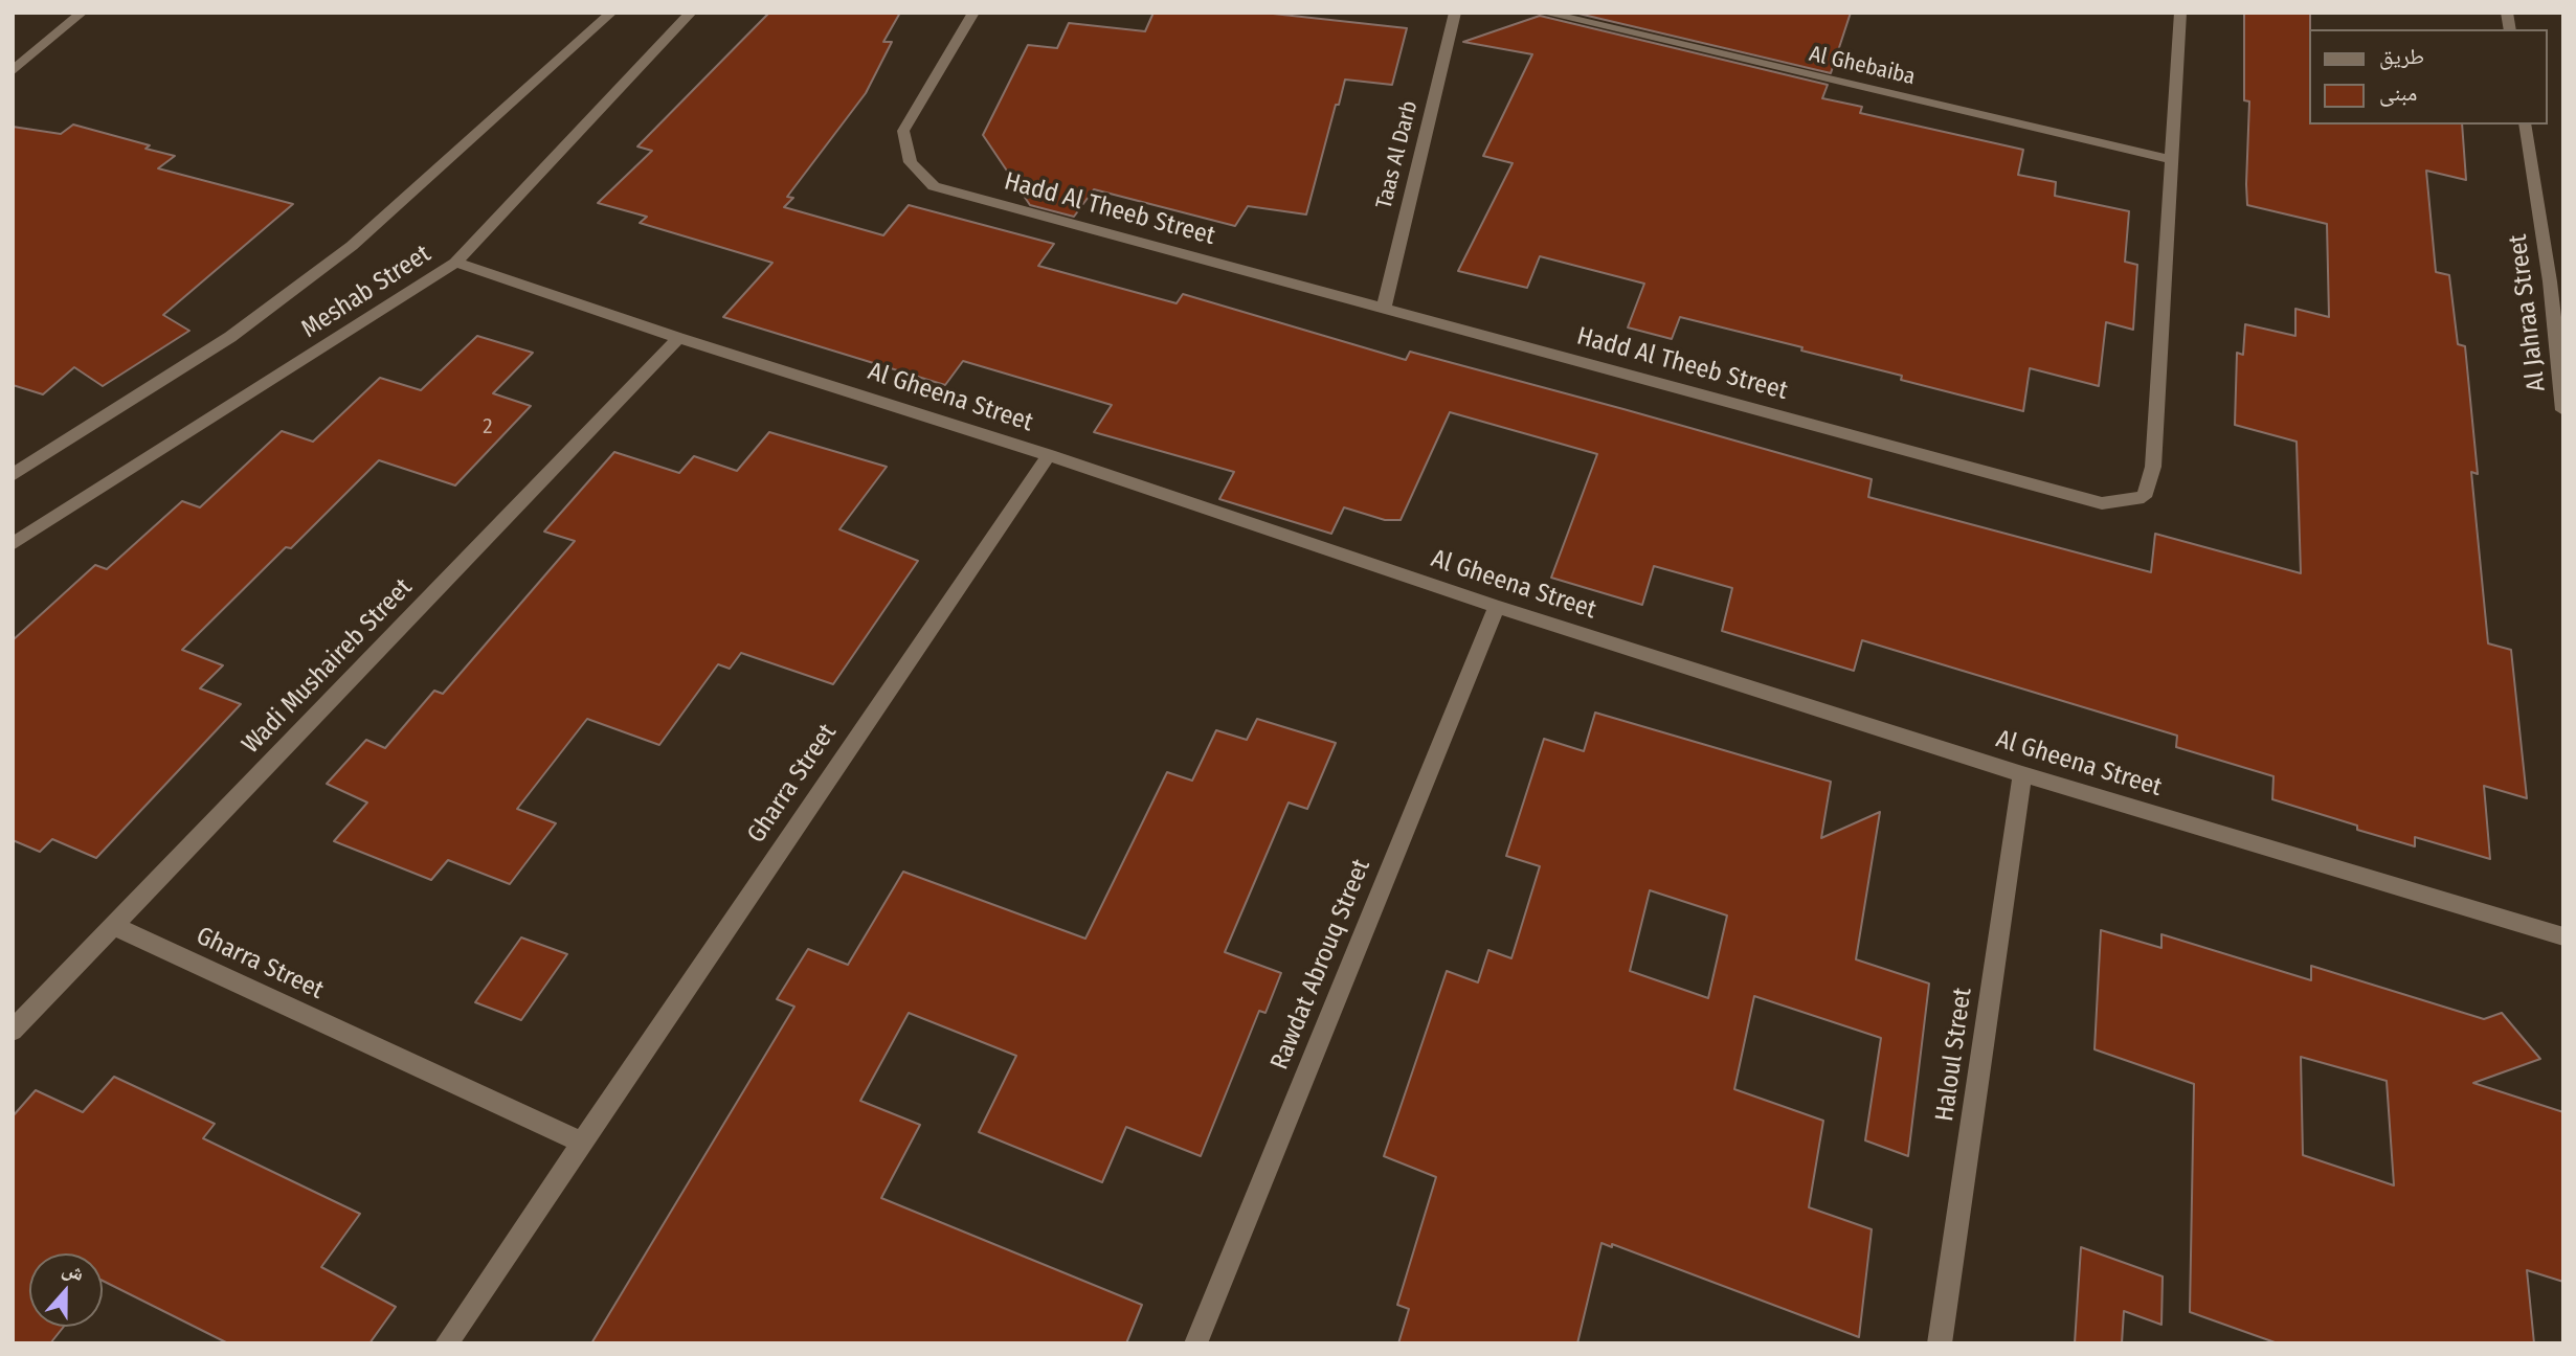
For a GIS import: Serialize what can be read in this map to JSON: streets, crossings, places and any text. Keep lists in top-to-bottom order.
{
  "streets": {
    "street": [
      "Al Ghebaiba",
      "Taas Al Darb",
      "Hadd Al Theeb Street",
      "Meshab Street",
      "Al Jahraa Street",
      "Al Gheena Street",
      "Wadi Mushaireb Street",
      "Gharra Street",
      "Rawdat Abrouq Street",
      "Haloul Street"
    ]
  },
  "crossings": [
    ["Al Ghebaiba", "Hadd Al Theeb Street"],
    ["Taas Al Darb", "Hadd Al Theeb Street"],
    ["Meshab Street", "Al Gheena Street"],
    ["Al Gheena Street", "Wadi Mushaireb Street"],
    ["Al Gheena Street", "Gharra Street"],
    ["Al Gheena Street", "Rawdat Abrouq Street"],
    ["Al Gheena Street", "Haloul Street"],
    ["Wadi Mushaireb Street", "Gharra Street"]
  ],
  "house_numbers": ["2"],
  "legend": ["طريق", "مبنى"],
  "north": "top"
}
